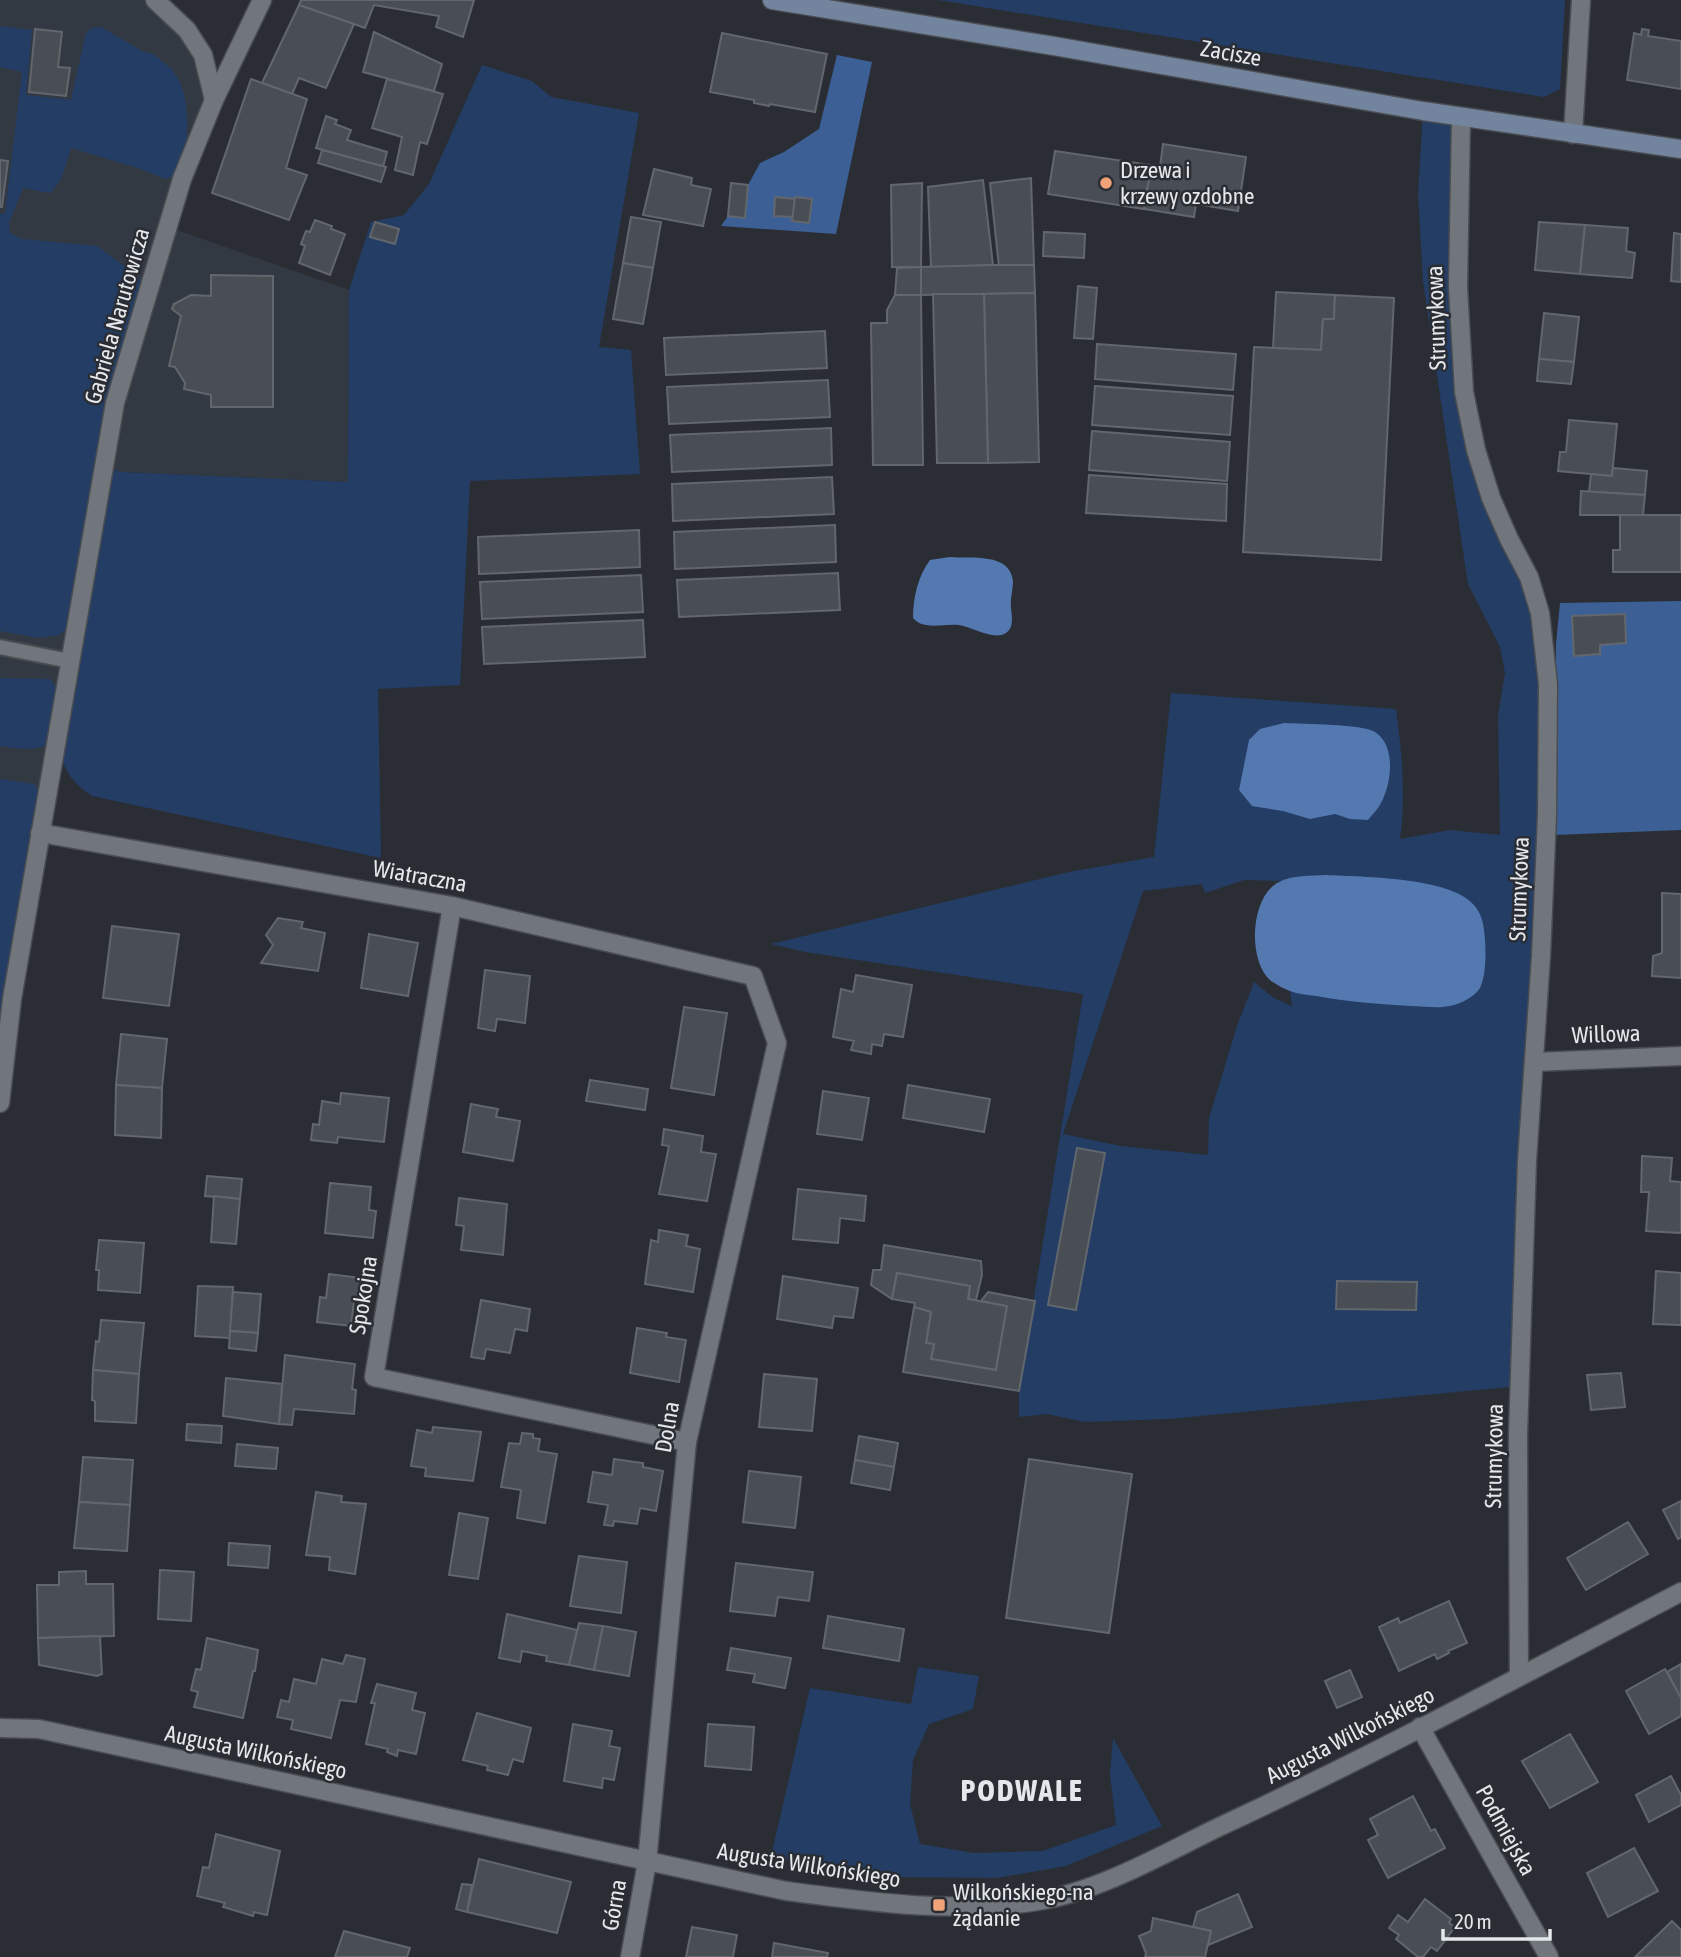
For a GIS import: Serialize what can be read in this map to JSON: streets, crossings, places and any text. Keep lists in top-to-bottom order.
{
  "streets": {
    "street": [
      "Zacisze",
      "Gabriela Narutowicza",
      "Strumykowa",
      "Wiatraczna",
      "Willowa",
      "Spokojna",
      "Dolna",
      "Augusta Wilkońskiego",
      "Podmiejska",
      "Górna"
    ]
  },
  "crossings": [
    ["Zacisze", "Strumykowa"],
    ["Gabriela Narutowicza", "Wiatraczna"],
    ["Strumykowa", "Willowa"],
    ["Strumykowa", "Augusta Wilkońskiego"],
    ["Wiatraczna", "Spokojna"],
    ["Wiatraczna", "Dolna"],
    ["Spokojna", "Dolna"],
    ["Dolna", "Augusta Wilkońskiego"],
    ["Dolna", "Górna"],
    ["Augusta Wilkońskiego", "Podmiejska"],
    ["Augusta Wilkońskiego", "Górna"]
  ],
  "districts": ["PODWALE"],
  "places": {
    "other": ["Drzewa i krzewy ozdobne"],
    "transit": ["Wilkońskiego-na żądanie"]
  },
  "scale_bar": "20 m"
}
